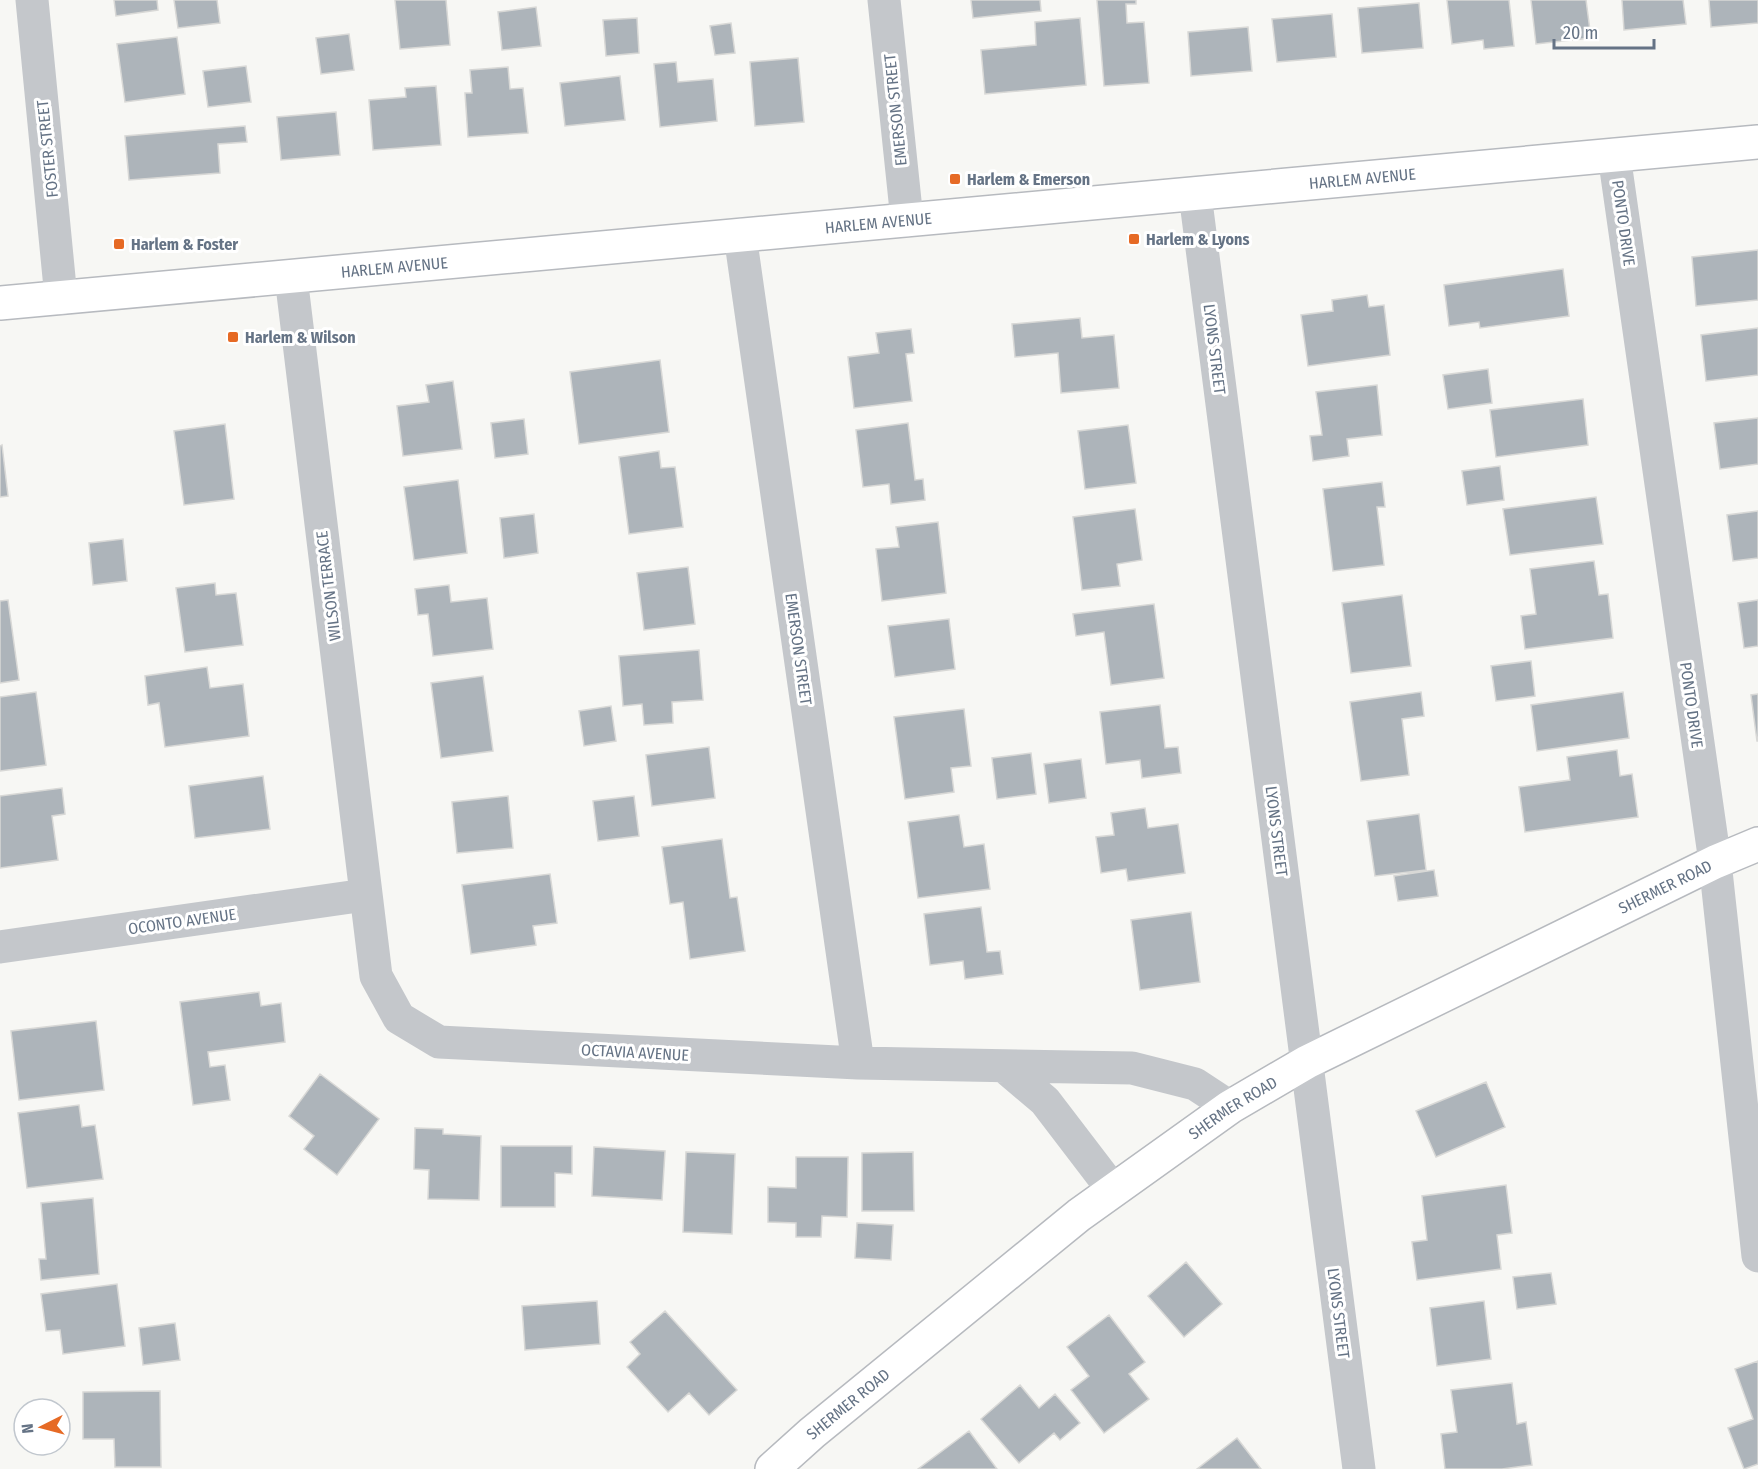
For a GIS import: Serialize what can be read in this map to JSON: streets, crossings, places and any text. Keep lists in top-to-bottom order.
{
  "streets": {
    "main road": ["HARLEM AVENUE", "SHERMER ROAD"],
    "street": [
      "EMERSON STREET",
      "FOSTER STREET",
      "PONTO DRIVE",
      "LYONS STREET",
      "WILSON TERRACE",
      "OCONTO AVENUE",
      "OCTAVIA AVENUE"
    ]
  },
  "crossings": [
    ["EMERSON STREET", "HARLEM AVENUE"],
    ["EMERSON STREET", "OCTAVIA AVENUE"],
    ["FOSTER STREET", "HARLEM AVENUE"],
    ["HARLEM AVENUE", "PONTO DRIVE"],
    ["HARLEM AVENUE", "LYONS STREET"],
    ["HARLEM AVENUE", "WILSON TERRACE"],
    ["PONTO DRIVE", "SHERMER ROAD"],
    ["LYONS STREET", "SHERMER ROAD"],
    ["WILSON TERRACE", "OCONTO AVENUE"],
    ["WILSON TERRACE", "OCTAVIA AVENUE"],
    ["SHERMER ROAD", "OCTAVIA AVENUE"],
    ["OCONTO AVENUE", "OCTAVIA AVENUE"]
  ],
  "places": {
    "transit": [
      "Harlem & Emerson",
      "Harlem & Lyons",
      "Harlem & Foster",
      "Harlem & Wilson"
    ]
  },
  "scale_bar": "20 m",
  "north": "left"
}
